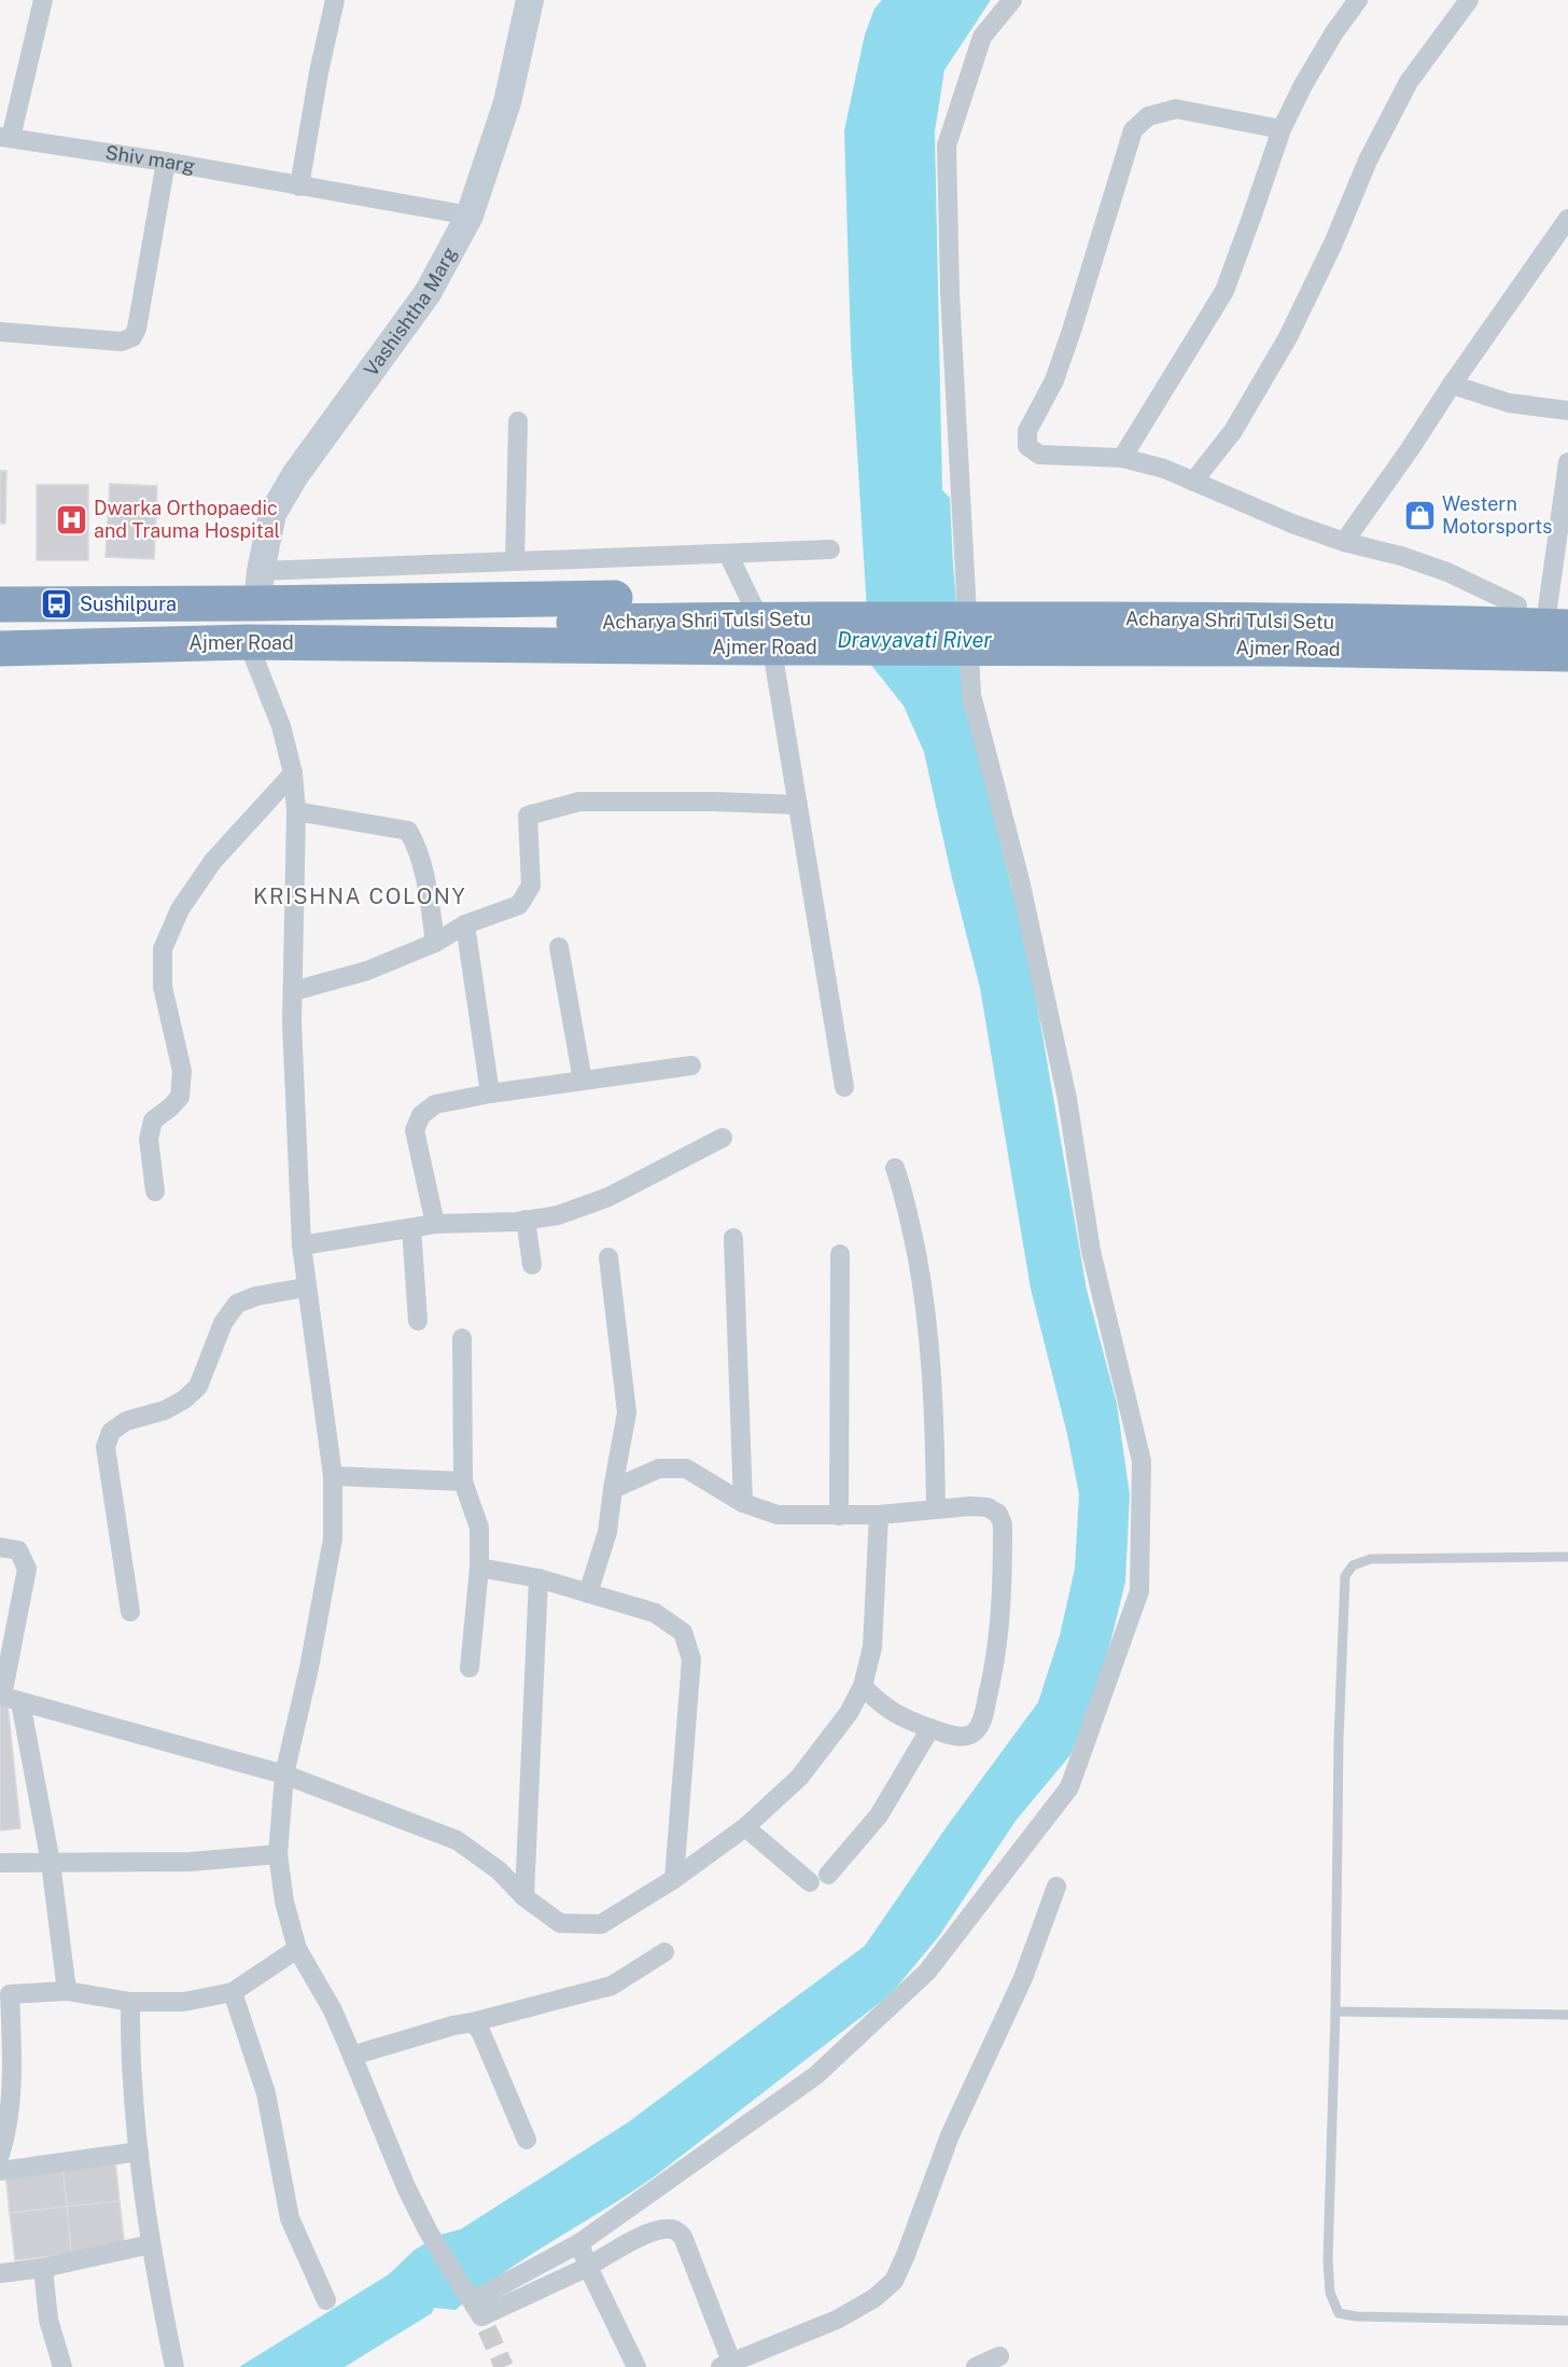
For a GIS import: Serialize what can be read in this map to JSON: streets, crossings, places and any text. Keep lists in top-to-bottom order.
{
  "streets": {
    "highway": ["Acharya Shri Tulsi Setu", "Ajmer Road"],
    "street": ["Shiv marg", "Vashishtha Marg"]
  },
  "crossings": [
    ["Shiv marg", "Vashishtha Marg"],
    ["Vashishtha Marg", "Ajmer Road"],
    ["Acharya Shri Tulsi Setu", "Ajmer Road"]
  ],
  "districts": ["KRISHNA COLONY"],
  "water": ["Dravyavati River"],
  "places": {
    "shop": ["Western Motorsports"],
    "hospital": ["Dwarka Orthopaedic and Trauma Hospital"],
    "bus stop": ["Sushilpura"]
  }
}
